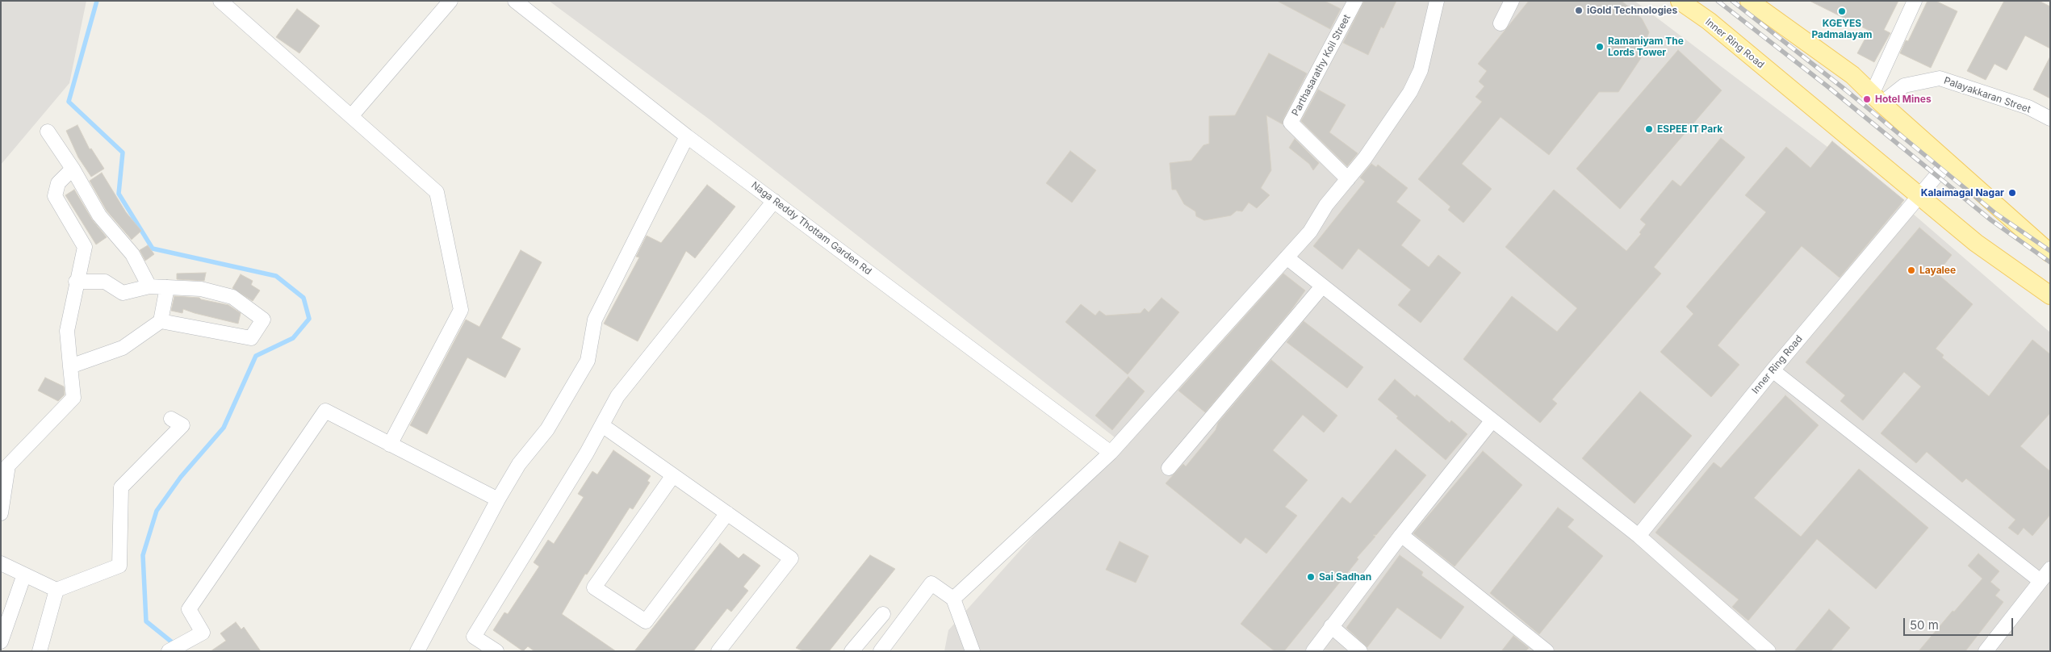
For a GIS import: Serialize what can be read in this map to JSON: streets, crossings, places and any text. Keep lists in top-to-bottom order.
{
  "streets": {
    "main road": ["Inner Ring Road"],
    "street": ["Parthasarathy Koil Street", "Palayakkaran Street", "Naga Reddy Thottam Garden Rd"]
  },
  "places": [
    "iGold Technologies",
    "KGEYES Padmalayam",
    "Ramaniyam The Lords Tower",
    "Hotel Mines",
    "ESPEE IT Park",
    "Kalaimagal Nagar",
    "Layalee",
    "Sai Sadhan"
  ],
  "scale_bar": "50 m"
}
